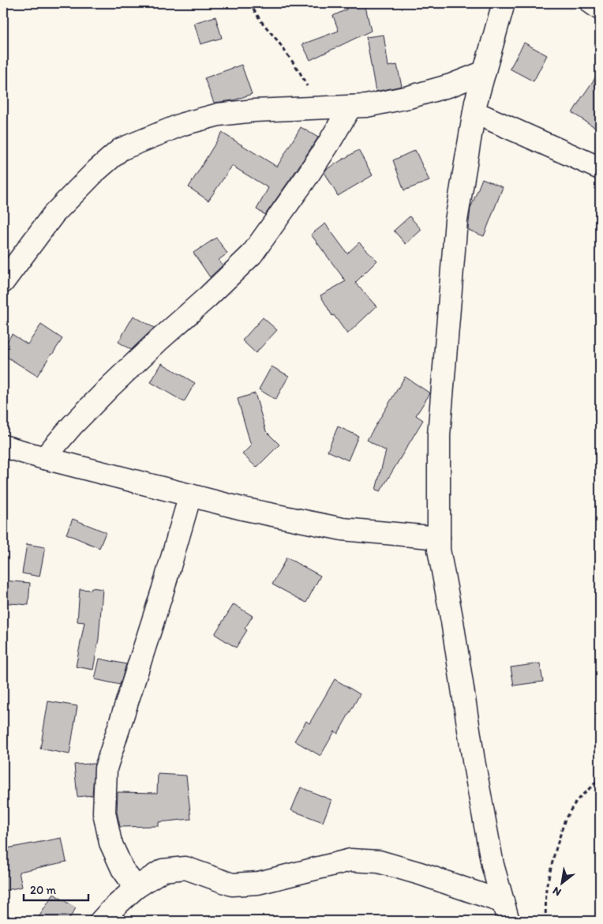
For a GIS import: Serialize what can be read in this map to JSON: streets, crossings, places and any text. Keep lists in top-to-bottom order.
{
  "scale_bar": "20 m",
  "north": "bottom left"
}
